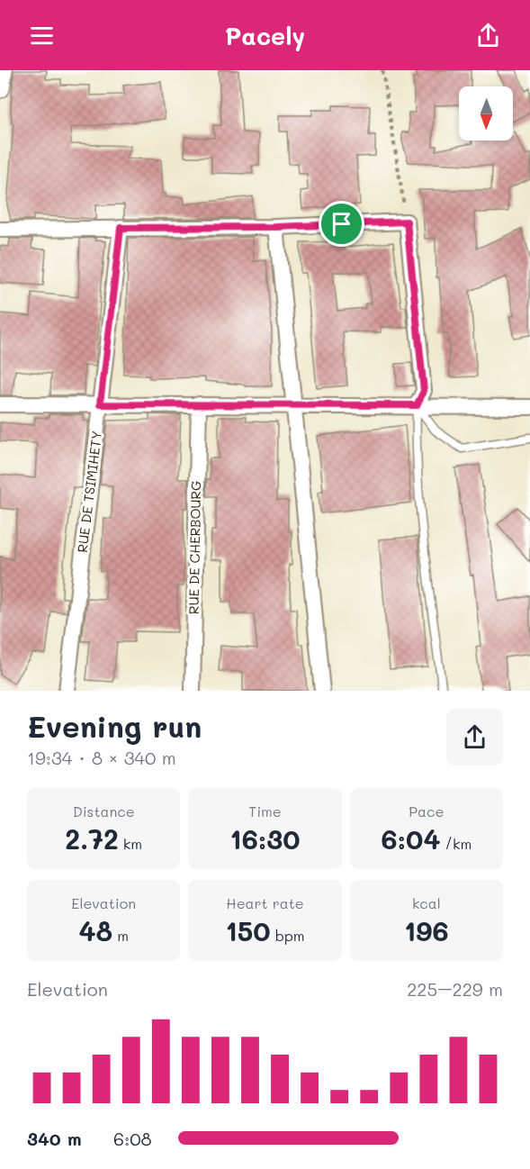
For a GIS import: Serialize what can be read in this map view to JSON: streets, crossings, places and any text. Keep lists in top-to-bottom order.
{
  "streets": {
    "street": ["RUE DE TSIMIHETY", "RUE DE CHERBOURG"]
  },
  "north": "bottom",
  "page": {
    "header": "Pacely",
    "heading": ["Evening run", "19:34 · 8 × 340 m"],
    "stats": [
      ["Distance", "2.72 km"],
      ["Time", "16:30"],
      ["Pace", "6:04 /km"],
      ["Elevation", "48 m"],
      ["Heart rate", "150 bpm"],
      ["kcal", "196"]
    ],
    "chart": ["Elevation", "225–229 m"],
    "list": [
      {
        "name": "340 m",
        "note": "6:08"
      }
    ]
  }
}
